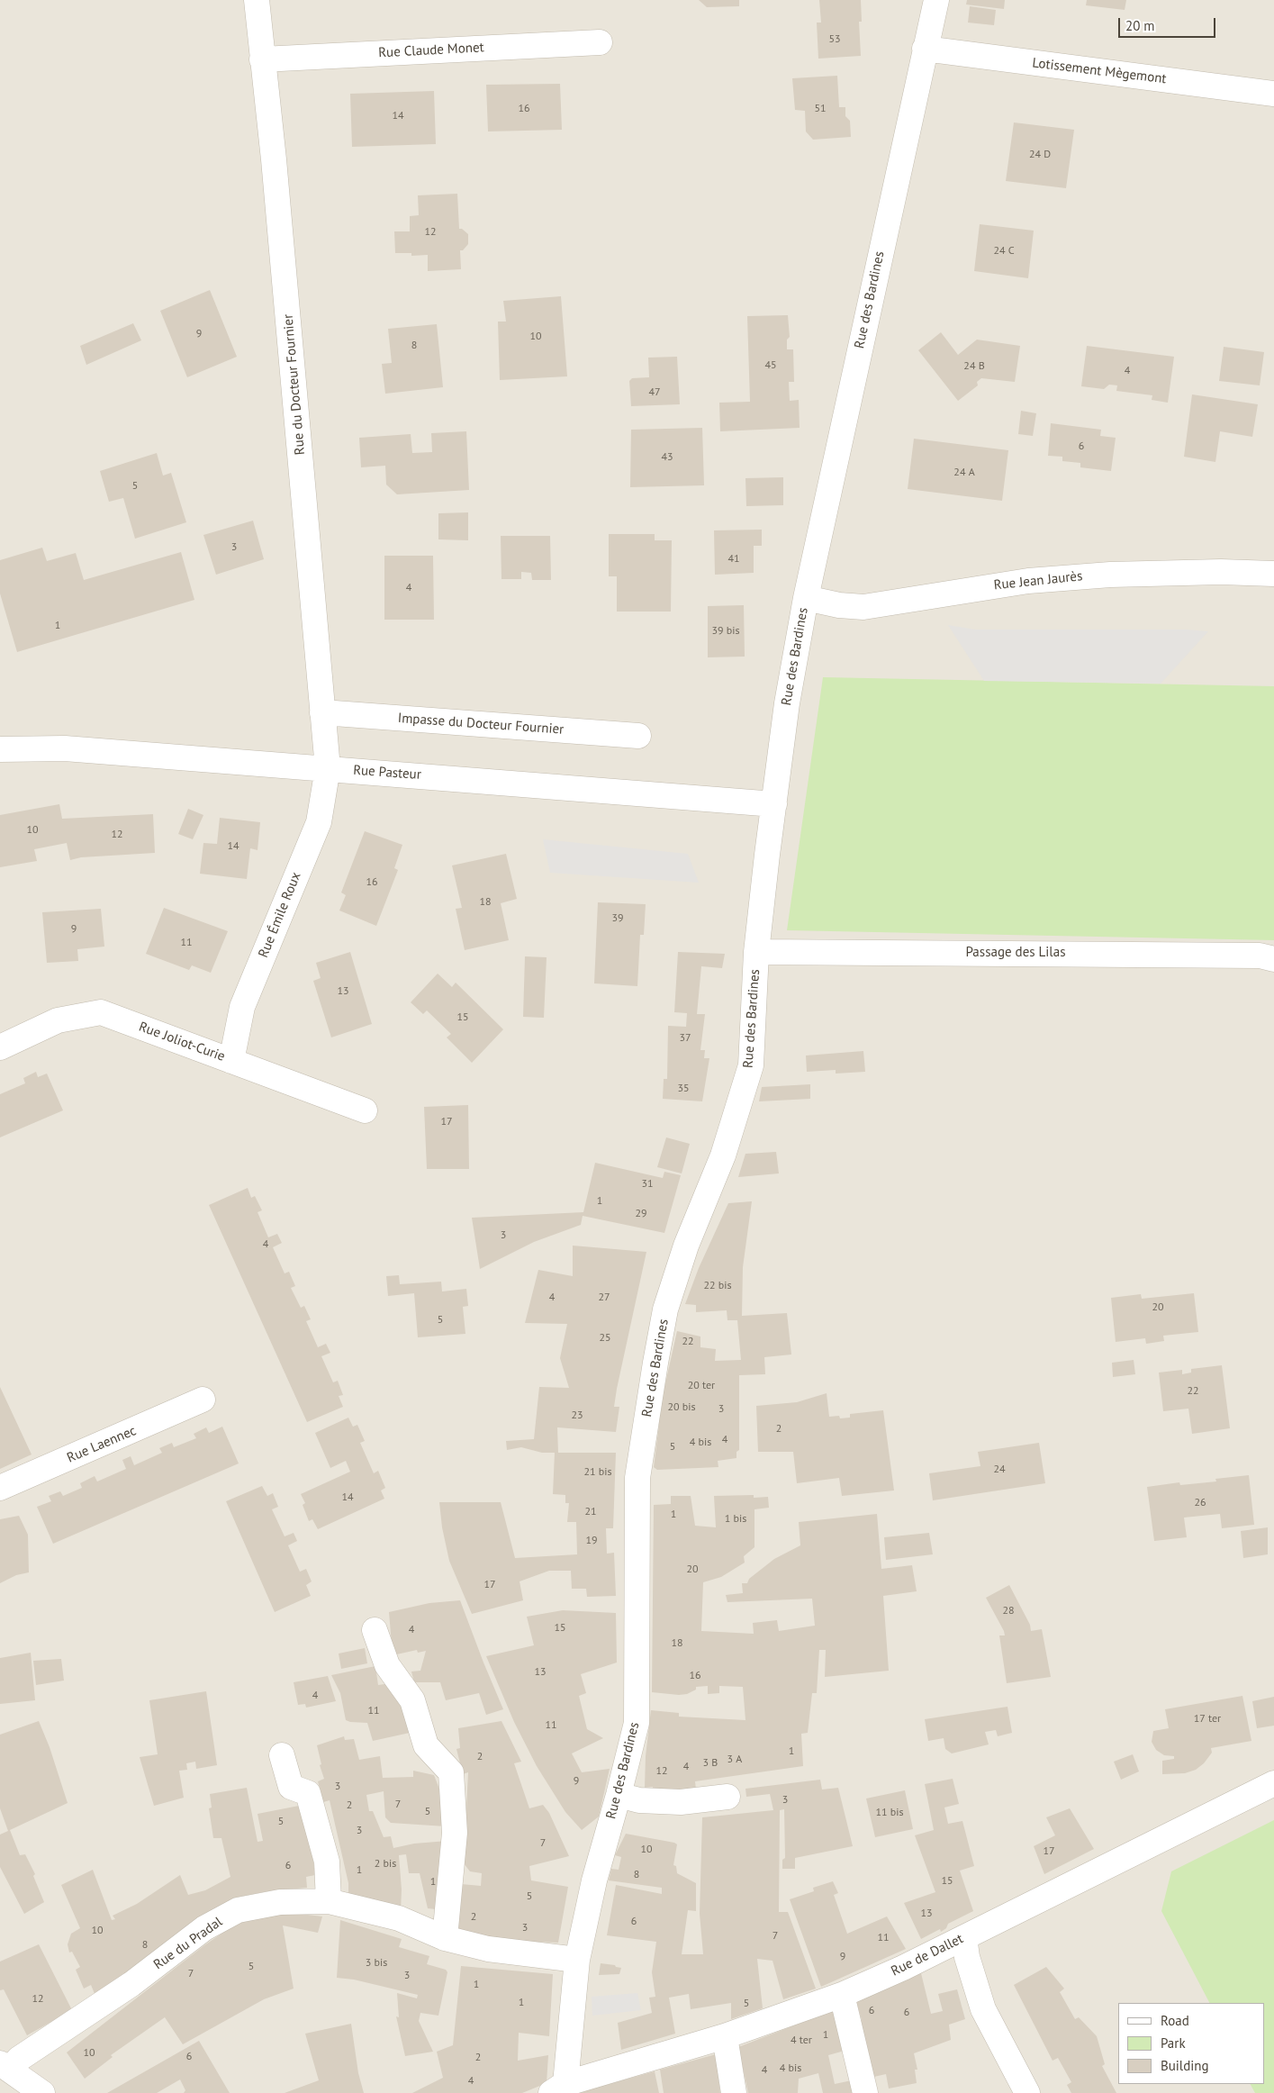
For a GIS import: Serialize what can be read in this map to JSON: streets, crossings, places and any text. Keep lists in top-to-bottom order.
{
  "streets": {
    "street": [
      "Rue Claude Monet",
      "Lotissement Mègemont",
      "Rue des Bardines",
      "Rue du Docteur Fournier",
      "Rue Jean Jaurès",
      "Impasse du Docteur Fournier",
      "Rue Pasteur",
      "Rue Émile Roux",
      "Passage des Lilas",
      "Rue Joliot-Curie",
      "Rue Laennec",
      "Rue du Pradal",
      "Rue de Dallet"
    ]
  },
  "crossings": [
    ["Rue Claude Monet", "Rue du Docteur Fournier"],
    ["Lotissement Mègemont", "Rue des Bardines"],
    ["Rue des Bardines", "Rue Jean Jaurès"],
    ["Rue des Bardines", "Rue Pasteur"],
    ["Rue des Bardines", "Passage des Lilas"],
    ["Rue des Bardines", "Rue du Pradal"],
    ["Rue des Bardines", "Rue de Dallet"],
    ["Rue du Docteur Fournier", "Impasse du Docteur Fournier"],
    ["Rue du Docteur Fournier", "Rue Pasteur"],
    ["Rue du Docteur Fournier", "Rue Émile Roux"],
    ["Rue Pasteur", "Rue Émile Roux"],
    ["Rue Émile Roux", "Rue Joliot-Curie"]
  ],
  "house_numbers": [
    "53",
    "16",
    "51",
    "14",
    "24 D",
    "12",
    "24 C",
    "9",
    "10",
    "8",
    "45",
    "24 B",
    "4",
    "47",
    "6",
    "43",
    "24 A",
    "5",
    "3",
    "41",
    "4",
    "1",
    "39 bis",
    "10",
    "12",
    "14",
    "16",
    "18",
    "39",
    "9",
    "11",
    "13",
    "15",
    "37",
    "35",
    "17",
    "31",
    "1",
    "29",
    "3",
    "4",
    "22 bis",
    "4",
    "27",
    "20",
    "5",
    "25",
    "22",
    "20 ter",
    "22",
    "20 bis",
    "3",
    "23",
    "2",
    "4",
    "4 bis",
    "5",
    "24",
    "21 bis",
    "14",
    "26",
    "21",
    "1",
    "1 bis",
    "19",
    "20",
    "17",
    "28",
    "15",
    "4",
    "18",
    "13",
    "16",
    "4",
    "11",
    "17 ter",
    "11",
    "1",
    "2",
    "3 A",
    "3 B",
    "4",
    "12",
    "9",
    "3",
    "3",
    "7",
    "2",
    "5",
    "11 bis",
    "5",
    "3",
    "7",
    "10",
    "17",
    "2 bis",
    "6",
    "1",
    "8",
    "15",
    "1",
    "5",
    "13",
    "2",
    "6",
    "3",
    "10",
    "7",
    "11",
    "8",
    "9",
    "3 bis",
    "5",
    "7",
    "3",
    "1",
    "12",
    "1",
    "5",
    "6",
    "6",
    "1",
    "4 ter",
    "10",
    "6",
    "2",
    "4 bis",
    "4",
    "4"
  ],
  "legend": ["Road", "Park", "Building"],
  "scale_bar": "20 m"
}
